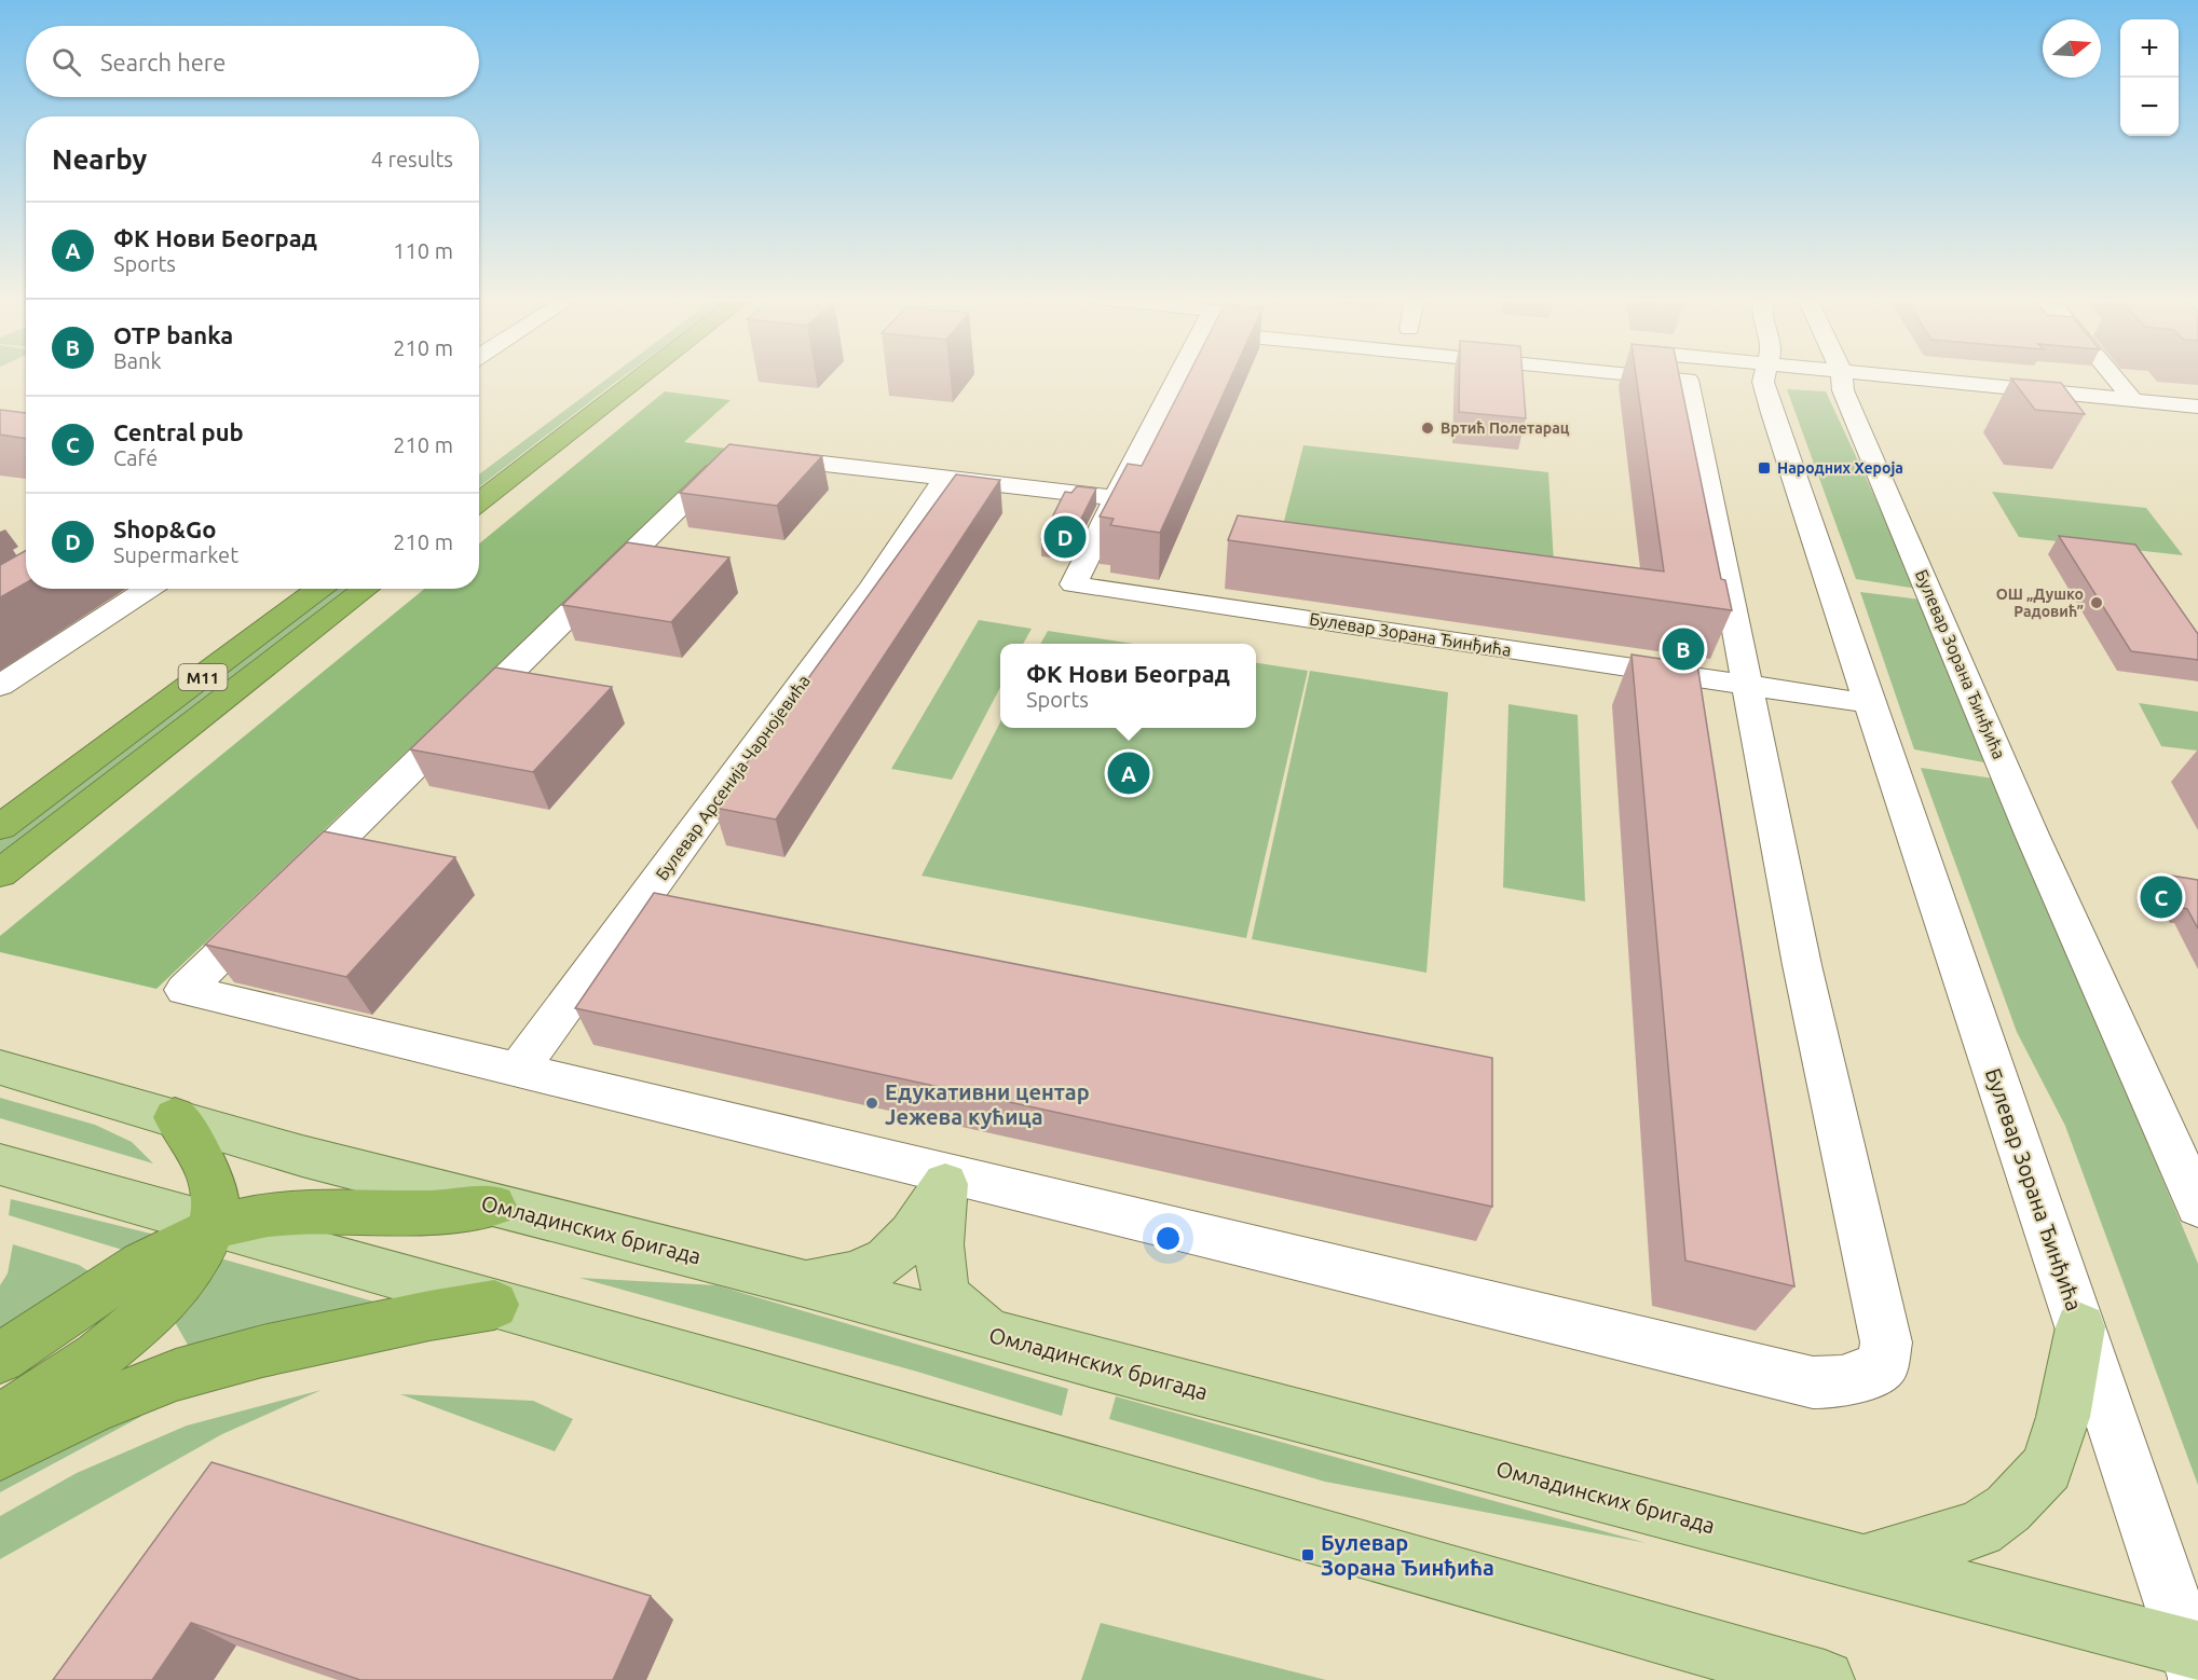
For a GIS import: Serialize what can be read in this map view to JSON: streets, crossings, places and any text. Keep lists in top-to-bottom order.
{
  "streets": {
    "highway": ["M11"],
    "main road": ["Омладинских бригада"],
    "street": ["Булевар Зорана Ђинђића", "Булевар Арсенија Чарнојевића"]
  },
  "crossings": [
    ["Булевар Зорана Ђинђића", "Омладинских бригада"]
  ],
  "places": {
    "other": ["Вртић Полетарац", "ОШ „Душко Радовић”", "Едукативни центар Јежева кућица"],
    "transit": ["Народних Хероја", "Булевар Зорана Ђинђића"]
  },
  "north": "right",
  "page": {
    "map_buttons": ["+", "−"],
    "search": "Search here",
    "heading": ["Nearby", "4 results"],
    "list": [
      {
        "mark": "A",
        "name": "ФК Нови Београд",
        "note": "Sports",
        "value": "110 m"
      },
      {
        "mark": "B",
        "name": "OTP banka",
        "note": "Bank",
        "value": "210 m"
      },
      {
        "mark": "C",
        "name": "Central pub",
        "note": "Café",
        "value": "210 m"
      },
      {
        "mark": "D",
        "name": "Shop&Go",
        "note": "Supermarket",
        "value": "210 m"
      }
    ],
    "pins": [
      "D",
      "B",
      "A",
      "C"
    ],
    "popup": ["ФК Нови Београд", "Sports"]
  }
}
